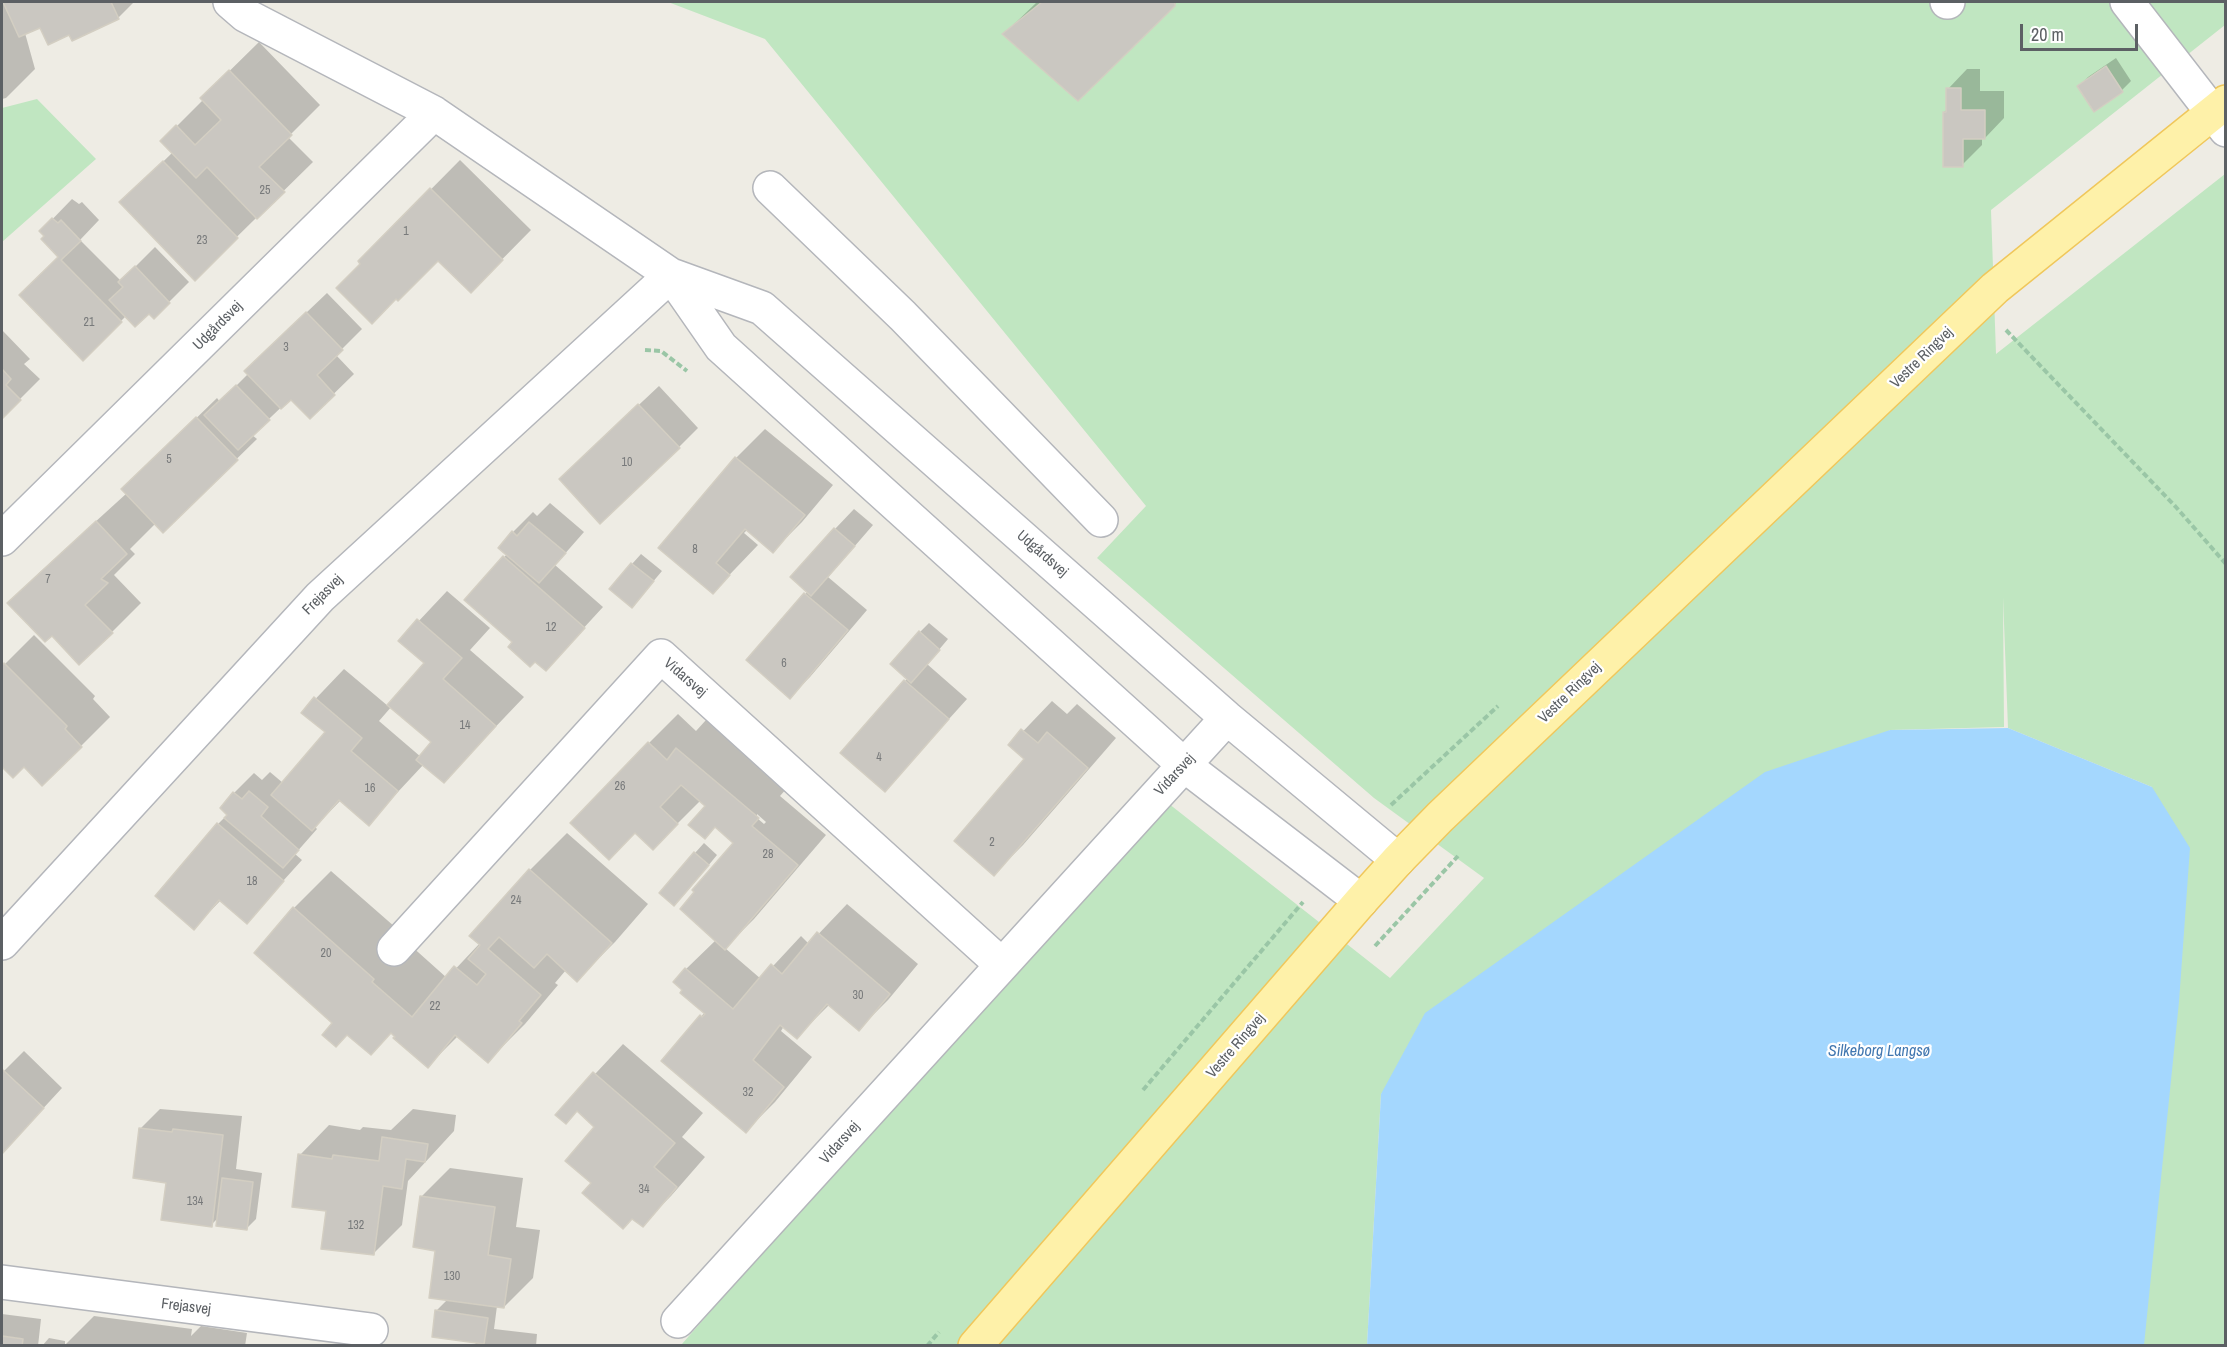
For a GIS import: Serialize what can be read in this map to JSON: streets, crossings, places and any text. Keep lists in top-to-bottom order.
{
  "streets": {
    "main road": ["Vestre Ringvej"],
    "street": ["Udgårdsvej", "Frejasvej", "Vidarsvej"]
  },
  "crossings": [
    ["Udgårdsvej", "Vestre Ringvej"],
    ["Udgårdsvej", "Frejasvej"],
    ["Udgårdsvej", "Vidarsvej"]
  ],
  "water": ["Silkeborg Langsø"],
  "house_numbers": [
    "25",
    "1",
    "23",
    "21",
    "3",
    "5",
    "10",
    "8",
    "7",
    "12",
    "6",
    "14",
    "4",
    "26",
    "16",
    "2",
    "28",
    "18",
    "24",
    "20",
    "30",
    "22",
    "32",
    "34",
    "134",
    "132",
    "130"
  ],
  "scale_bar": "20 m"
}
